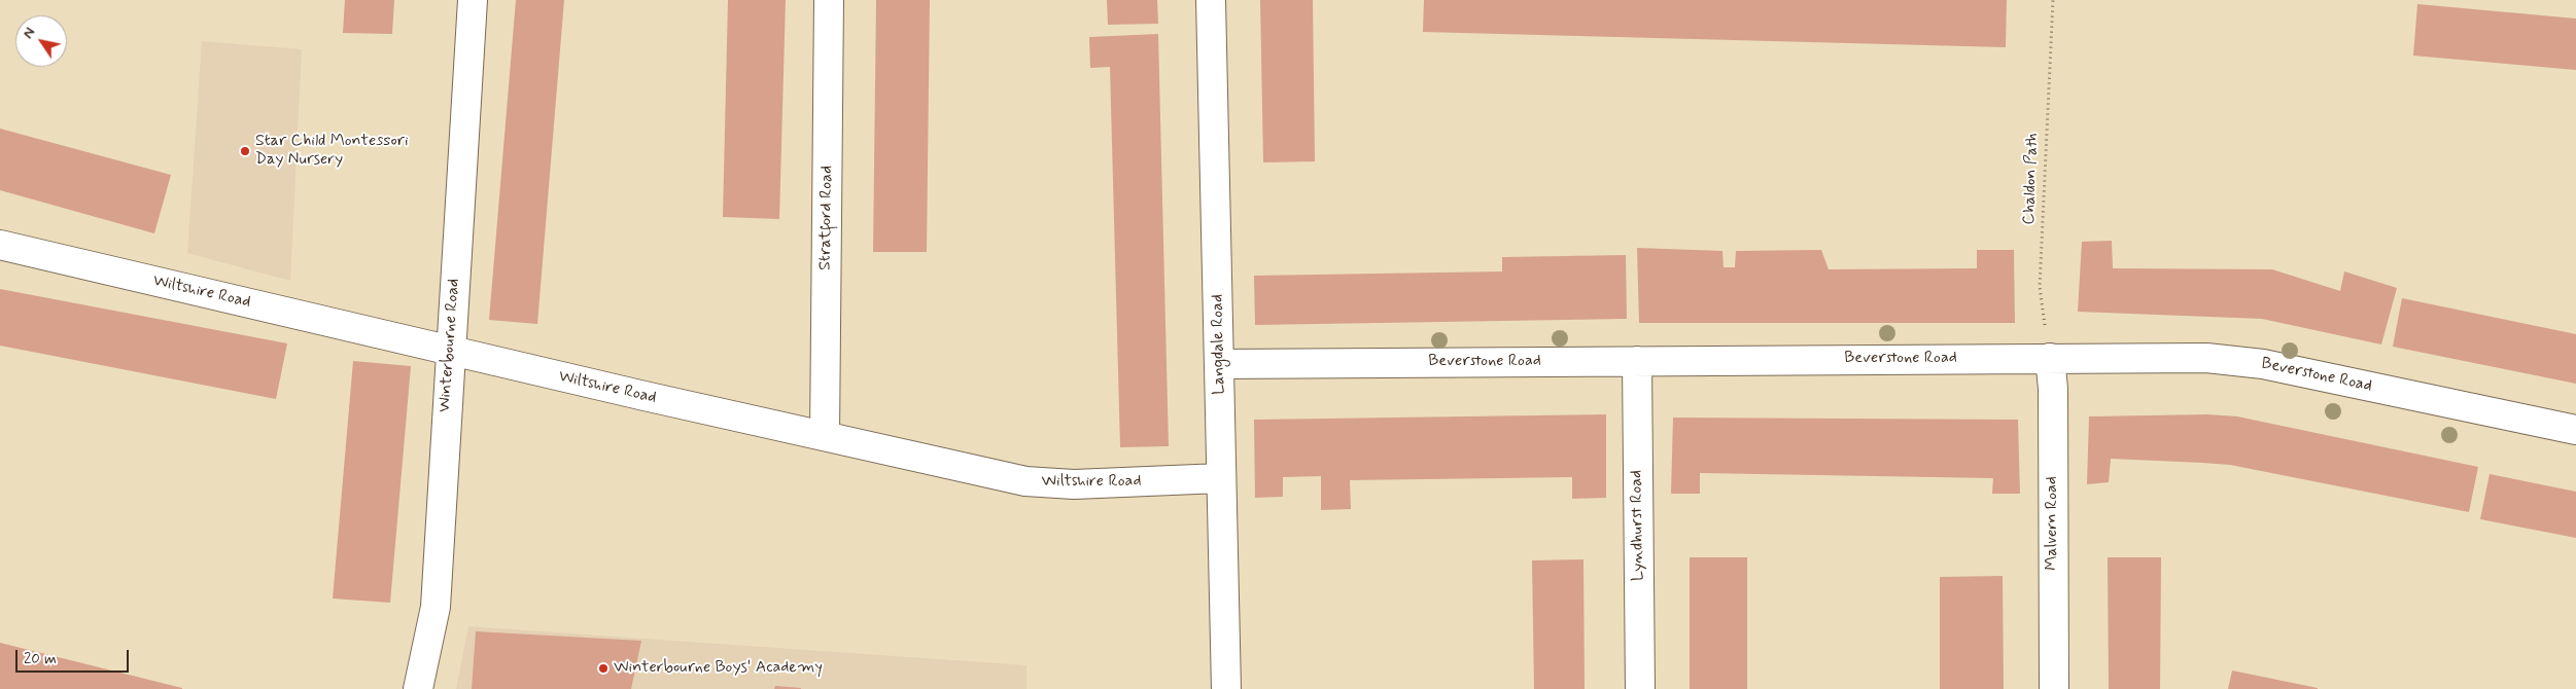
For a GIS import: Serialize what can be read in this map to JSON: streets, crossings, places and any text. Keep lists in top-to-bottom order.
{
  "streets": {
    "street": [
      "Stratford Road",
      "Wiltshire Road",
      "Langdale Road",
      "Winterbourne Road",
      "Beverstone Road",
      "Malvern Road",
      "Lyndhurst Road"
    ],
    "path": ["Chaldon Path"]
  },
  "crossings": [
    ["Chaldon Path", "Beverstone Road"],
    ["Chaldon Path", "Malvern Road"],
    ["Stratford Road", "Wiltshire Road"],
    ["Wiltshire Road", "Langdale Road"],
    ["Wiltshire Road", "Winterbourne Road"],
    ["Langdale Road", "Beverstone Road"],
    ["Beverstone Road", "Malvern Road"],
    ["Beverstone Road", "Lyndhurst Road"]
  ],
  "places": ["Star Child Montessori Day Nursery", "Winterbourne Boys' Academy"],
  "scale_bar": "20 m",
  "north": "top left"
}
